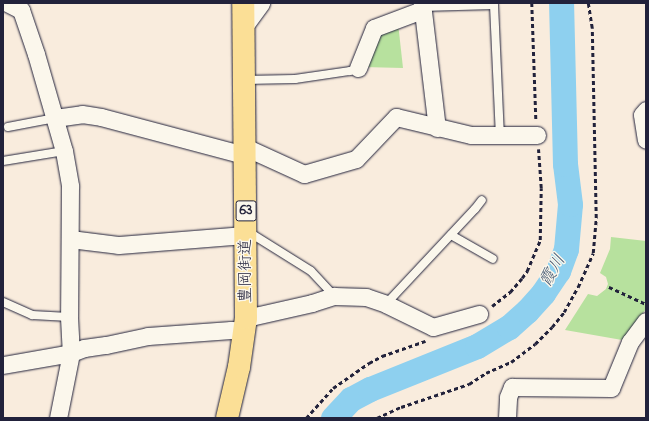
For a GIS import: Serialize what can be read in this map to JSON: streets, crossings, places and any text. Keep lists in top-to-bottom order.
{
  "streets": {
    "main road": ["63", "豊岡街道"]
  },
  "water": ["霞川"]
}
